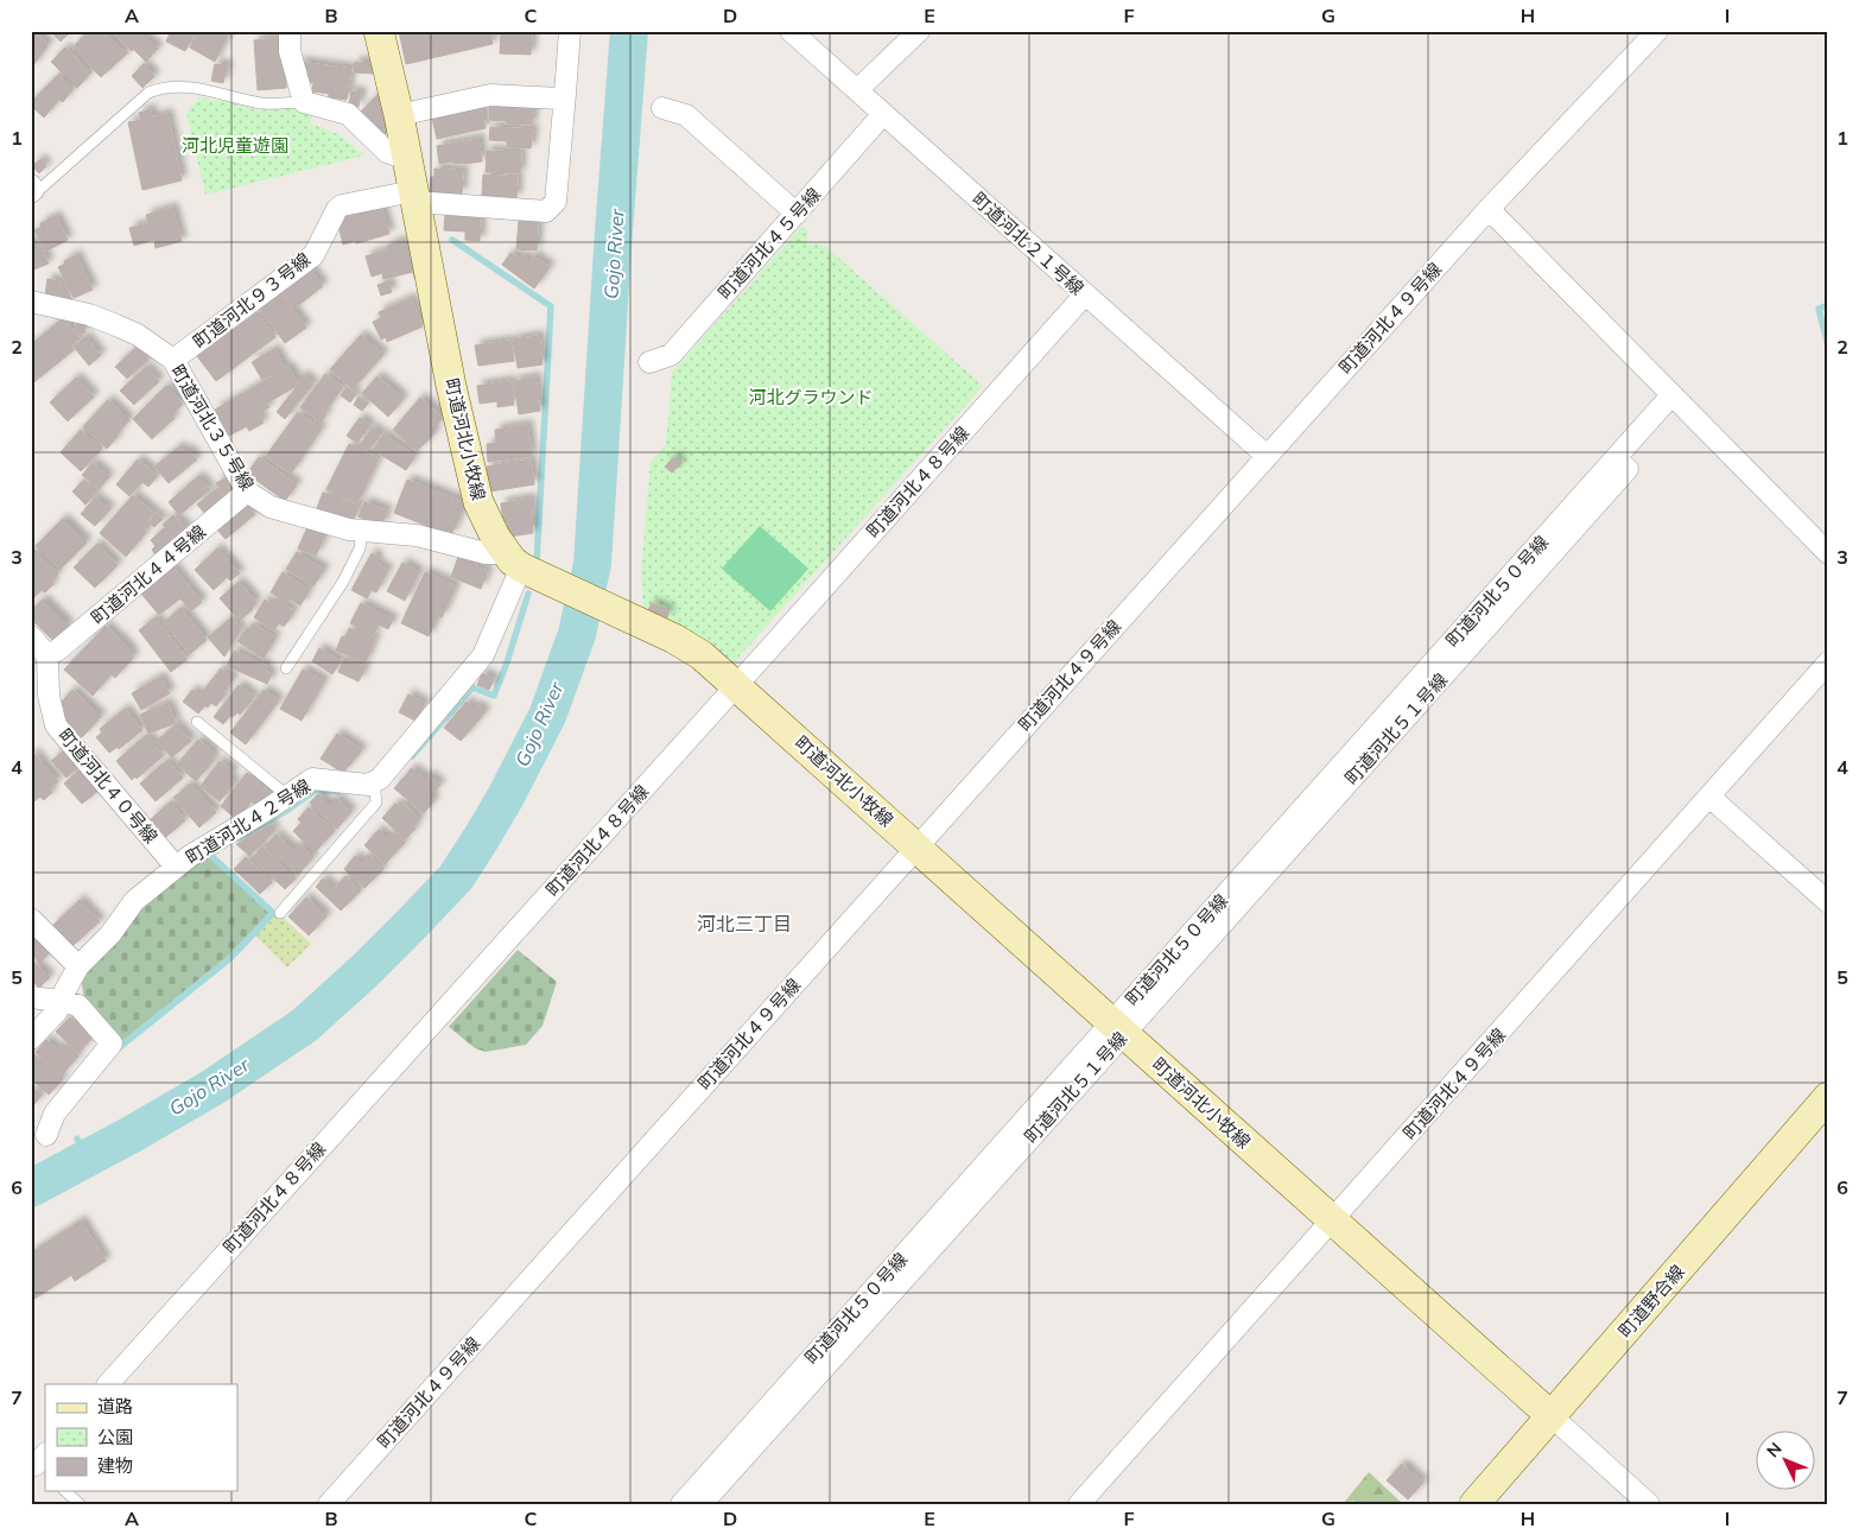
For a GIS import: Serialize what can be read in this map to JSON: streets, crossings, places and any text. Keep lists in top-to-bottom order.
{
  "streets": {
    "street": [
      "町道河北４５号線",
      "町道河北２１号線",
      "町道河北９３号線",
      "町道河北４９号線",
      "町道河北３５号線",
      "町道河北小牧線",
      "町道河北４８号線",
      "町道河北４４号線",
      "町道河北５０号線",
      "町道河北５１号線",
      "町道河北４０号線",
      "町道河北４２号線",
      "町道野合線"
    ]
  },
  "crossings": [
    ["町道河北４５号線", "町道河北２１号線"],
    ["町道河北２１号線", "町道河北４９号線"],
    ["町道河北２１号線", "町道河北４８号線"],
    ["町道河北９３号線", "町道河北３５号線"],
    ["町道河北９３号線", "町道河北小牧線"],
    ["町道河北４９号線", "町道河北小牧線"],
    ["町道河北３５号線", "町道河北小牧線"],
    ["町道河北３５号線", "町道河北４４号線"],
    ["町道河北小牧線", "町道河北４８号線"],
    ["町道河北小牧線", "町道河北５０号線"],
    ["町道河北小牧線", "町道河北５１号線"],
    ["町道河北小牧線", "町道野合線"],
    ["町道河北４４号線", "町道河北４０号線"],
    ["町道河北５０号線", "町道河北５１号線"],
    ["町道河北４０号線", "町道河北４２号線"]
  ],
  "districts": ["河北三丁目"],
  "water": ["Gojo River"],
  "parks": ["河北児童遊園", "河北グラウンド"],
  "legend": ["道路", "公園", "建物"],
  "north": "top left",
  "grid": {
    "columns": [
      "A",
      "B",
      "C",
      "D",
      "E",
      "F",
      "G",
      "H",
      "I"
    ],
    "rows": [
      "1",
      "2",
      "3",
      "4",
      "5",
      "6",
      "7"
    ]
  }
}
